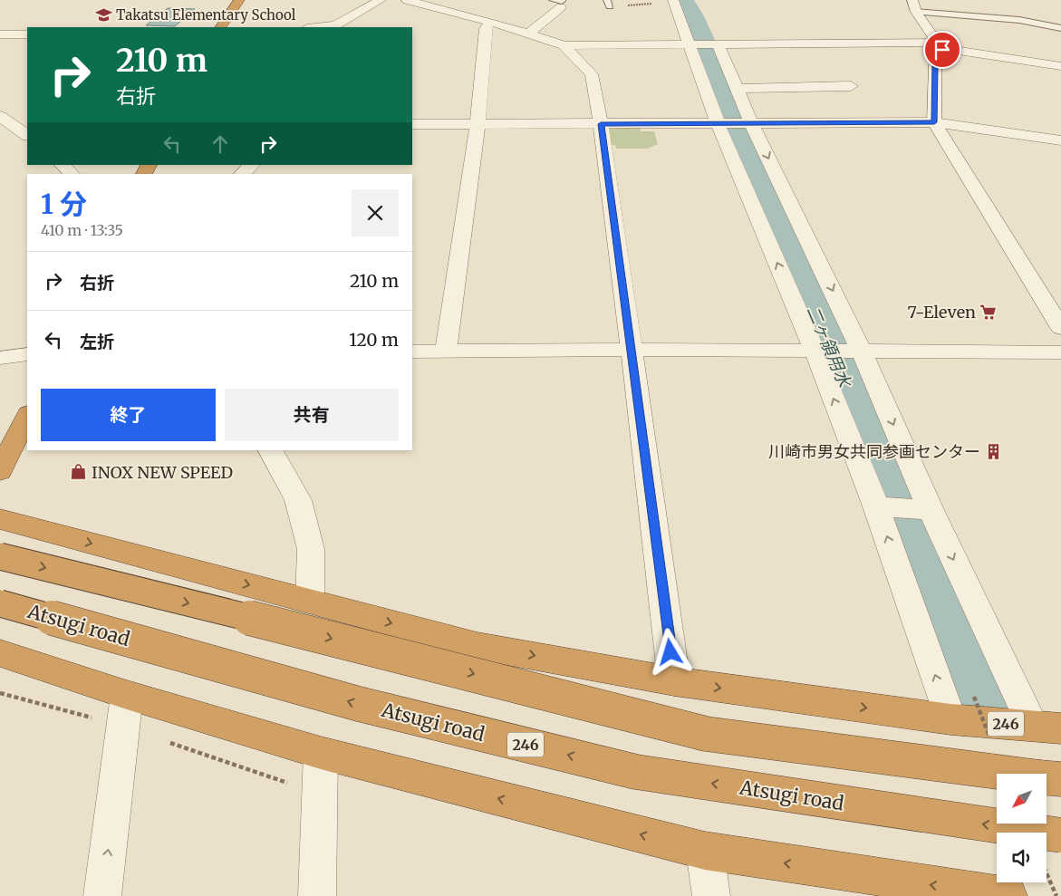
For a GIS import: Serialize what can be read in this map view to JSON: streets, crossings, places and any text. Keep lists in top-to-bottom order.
{
  "streets": {
    "highway": ["Atsugi road", "246"]
  },
  "water": ["二ヶ領用水"],
  "places": {
    "school or university": ["Takatsu Elementary School"],
    "supermarket": ["7-Eleven"],
    "building": ["川崎市男女共同参画センター"],
    "shop": ["INOX NEW SPEED"]
  },
  "north": "bottom left",
  "page": {
    "turn": ["210 m", "右折"],
    "heading": ["1 分", "410 m · 13:35"],
    "list": [
      {
        "name": "右折",
        "value": "210 m"
      },
      {
        "name": "左折",
        "value": "120 m"
      }
    ],
    "buttons": ["終了", "共有"]
  }
}
